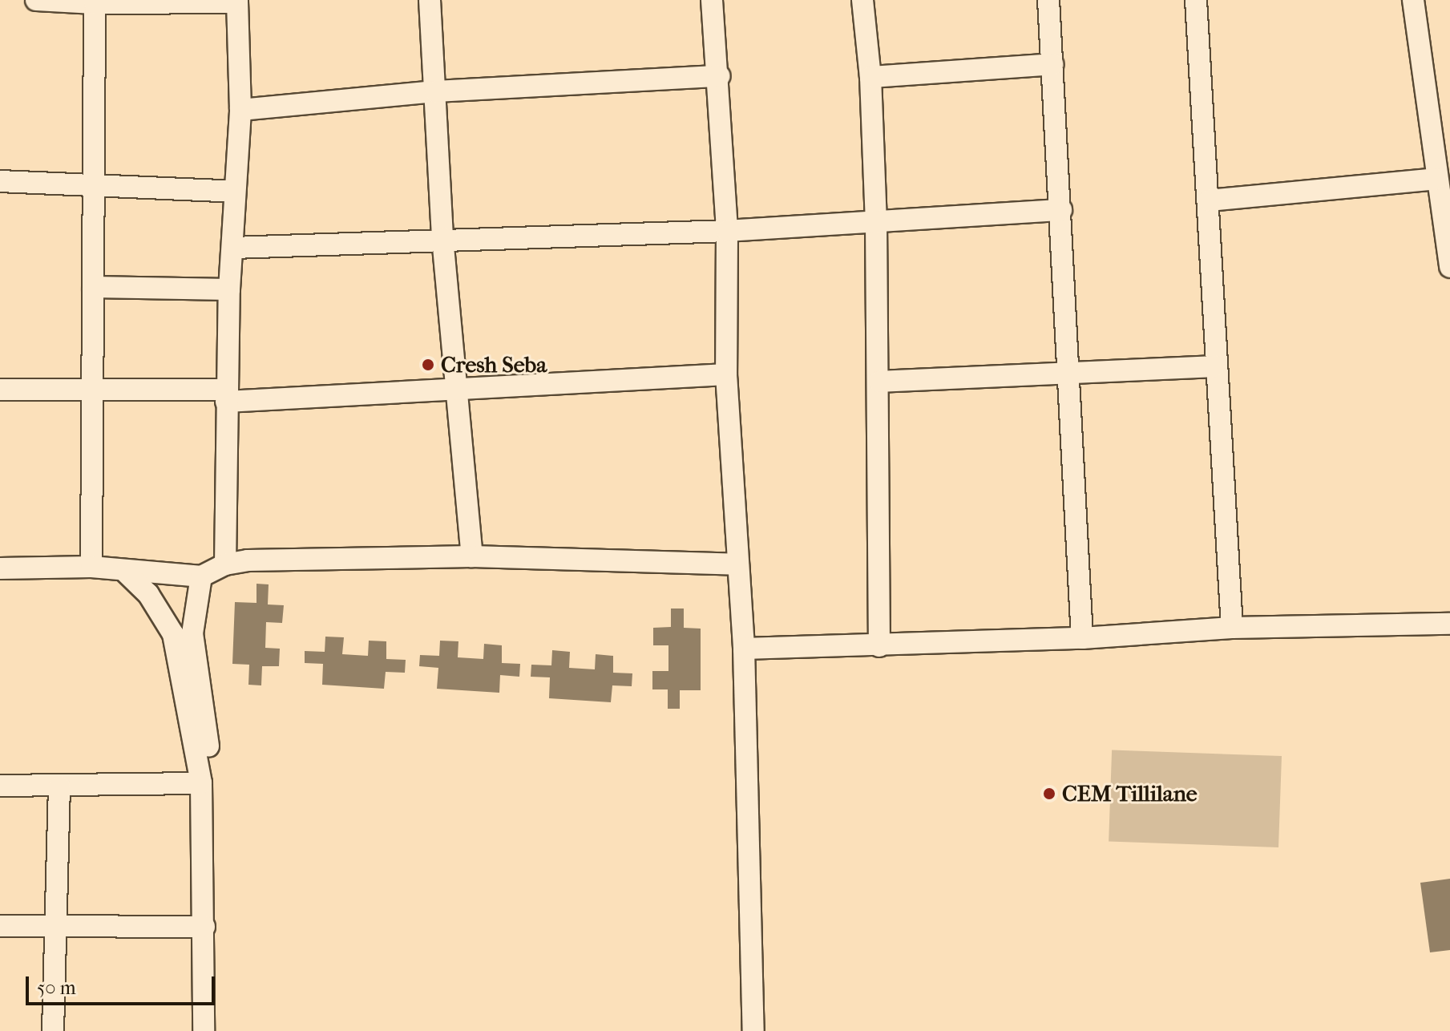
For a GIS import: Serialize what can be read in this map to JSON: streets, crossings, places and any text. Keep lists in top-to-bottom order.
{
  "places": ["Cresh Seba", "CEM Tillilane"],
  "scale_bar": "50 m"
}
